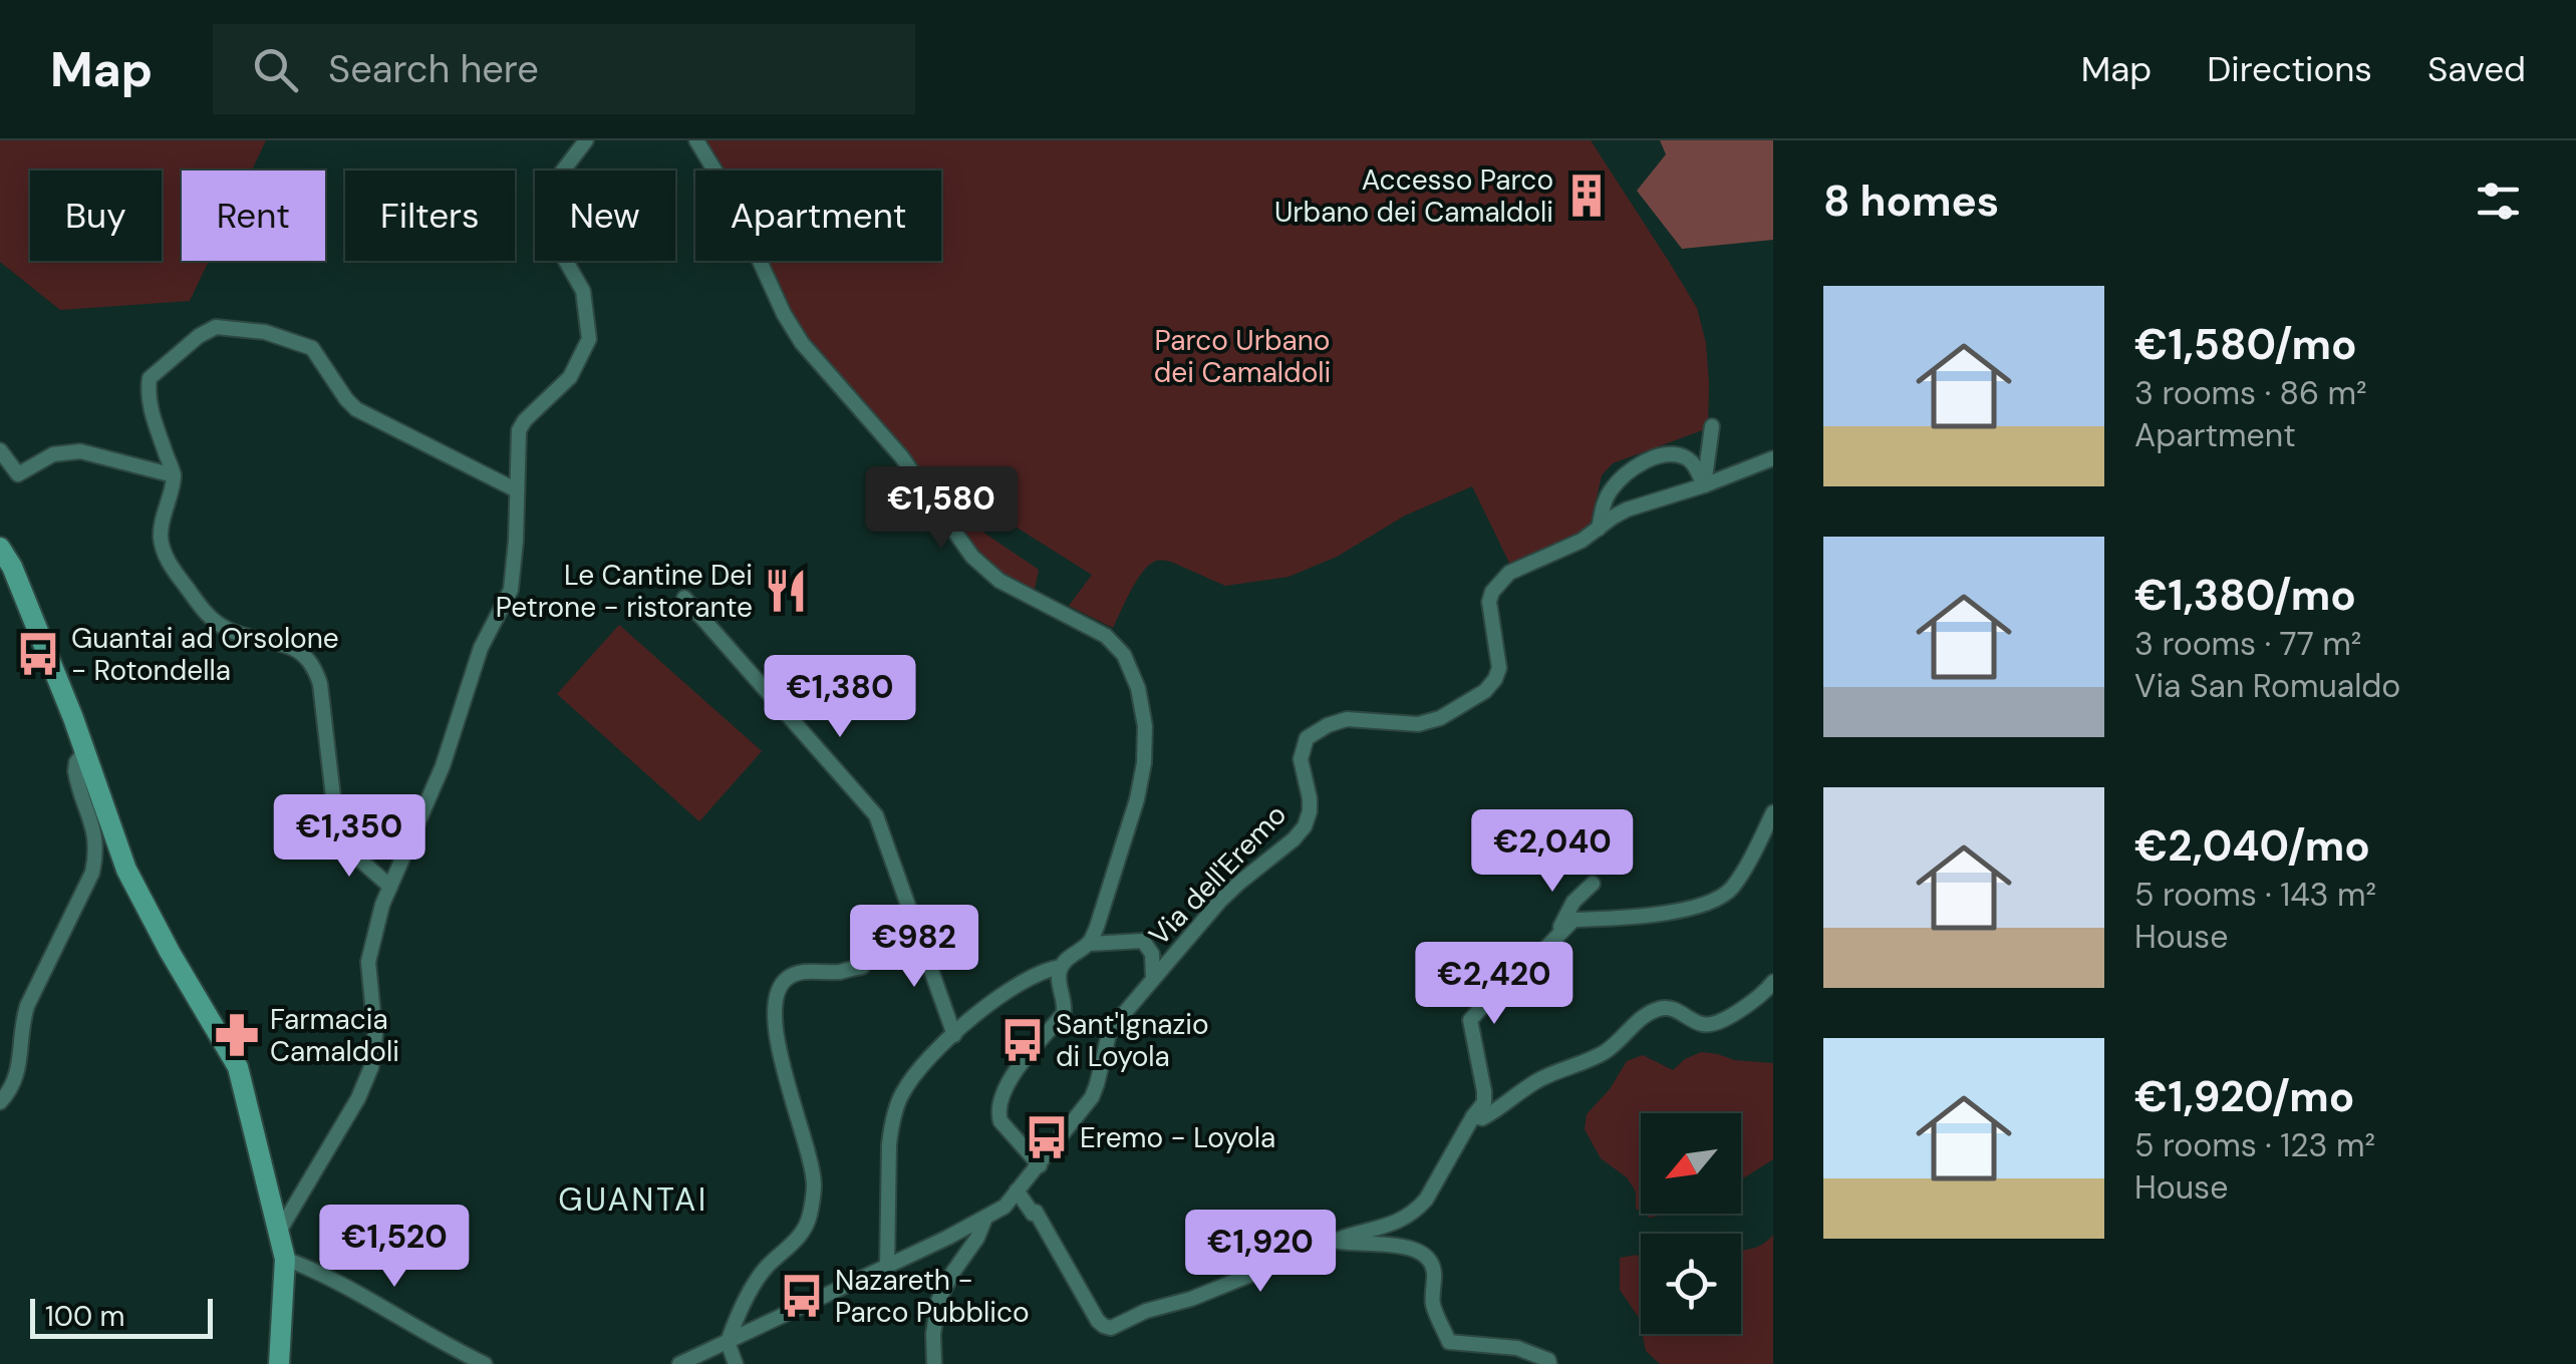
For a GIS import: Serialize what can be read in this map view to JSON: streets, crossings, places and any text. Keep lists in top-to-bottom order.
{
  "streets": {
    "street": ["Via dell'Eremo"]
  },
  "districts": ["GUANTAI"],
  "parks": ["Parco Urbano dei Camaldoli"],
  "places": {
    "building": ["Accesso Parco Urbano dei Camaldoli"],
    "restaurant": ["Le Cantine Dei Petrone - ristorante"],
    "bus stop": [
      "Guantai ad Orsolone - Rotondella",
      "Sant'Ignazio di Loyola",
      "Eremo - Loyola",
      "Nazareth - Parco Pubblico"
    ],
    "pharmacy": ["Farmacia Camaldoli"]
  },
  "scale_bar": "100 m",
  "north": "bottom left",
  "page": {
    "header": "Map",
    "search": "Search here",
    "nav": ["Map", "Directions", "Saved"],
    "heading": "8 homes",
    "chip": [
      "Buy",
      "Rent",
      "Filters",
      "New",
      "Apartment"
    ],
    "list": [
      {
        "name": "€1,580/mo",
        "note": "3 rooms · 86 m² · Apartment"
      },
      {
        "name": "€1,380/mo",
        "note": "3 rooms · 77 m² · Via San Romualdo"
      },
      {
        "name": "€2,040/mo",
        "note": "5 rooms · 143 m² · House"
      },
      {
        "name": "€1,920/mo",
        "note": "5 rooms · 123 m² · House"
      }
    ],
    "price": [
      "€1,580",
      "€1,380",
      "€1,350",
      "€2,040",
      "€982",
      "€2,420",
      "€1,520",
      "€1,920"
    ],
    "scale": "100 m"
  }
}
